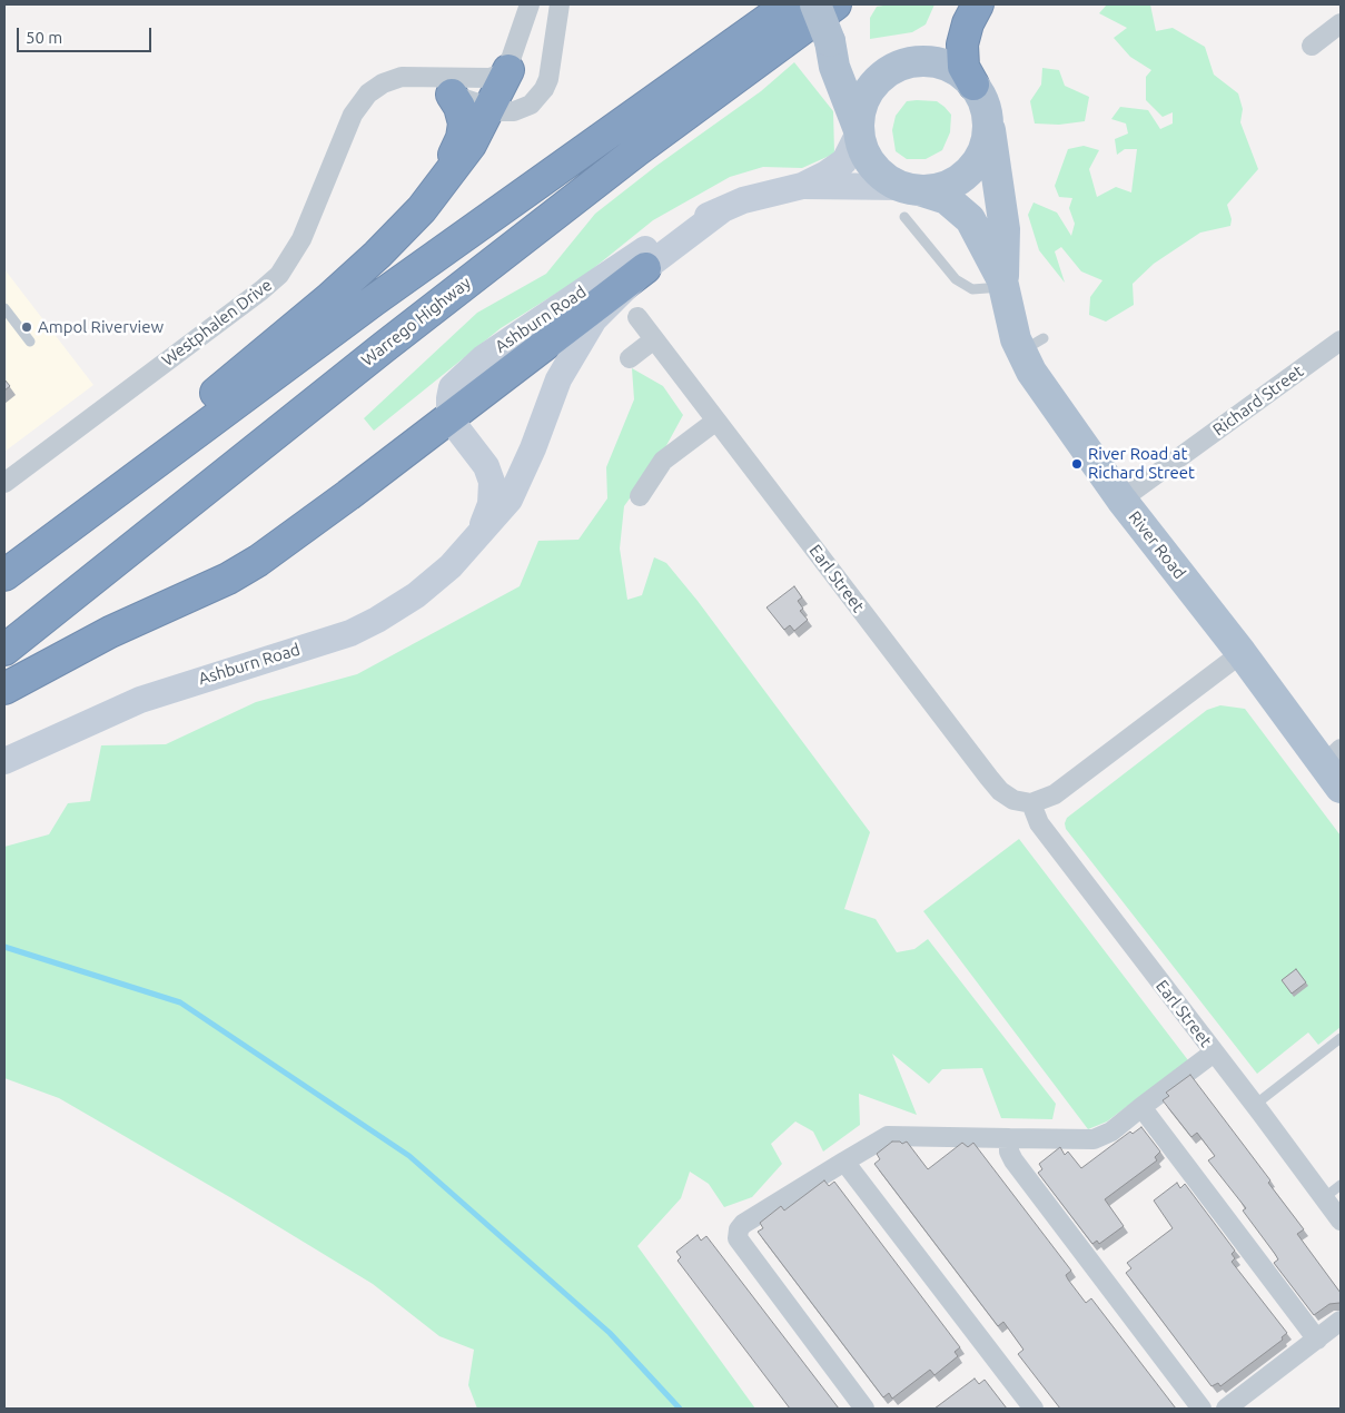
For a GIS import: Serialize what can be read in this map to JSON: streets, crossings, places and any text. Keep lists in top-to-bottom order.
{
  "streets": {
    "highway": ["Warrego Highway"],
    "main road": ["River Road"],
    "street": [
      "Ashburn Road",
      "Westphalen Drive",
      "Richard Street",
      "Earl Street"
    ]
  },
  "crossings": [
    ["Ashburn Road", "River Road"],
    ["Richard Street", "River Road"]
  ],
  "places": ["Ampol Riverview", "River Road at Richard Street"],
  "scale_bar": "50 m"
}
